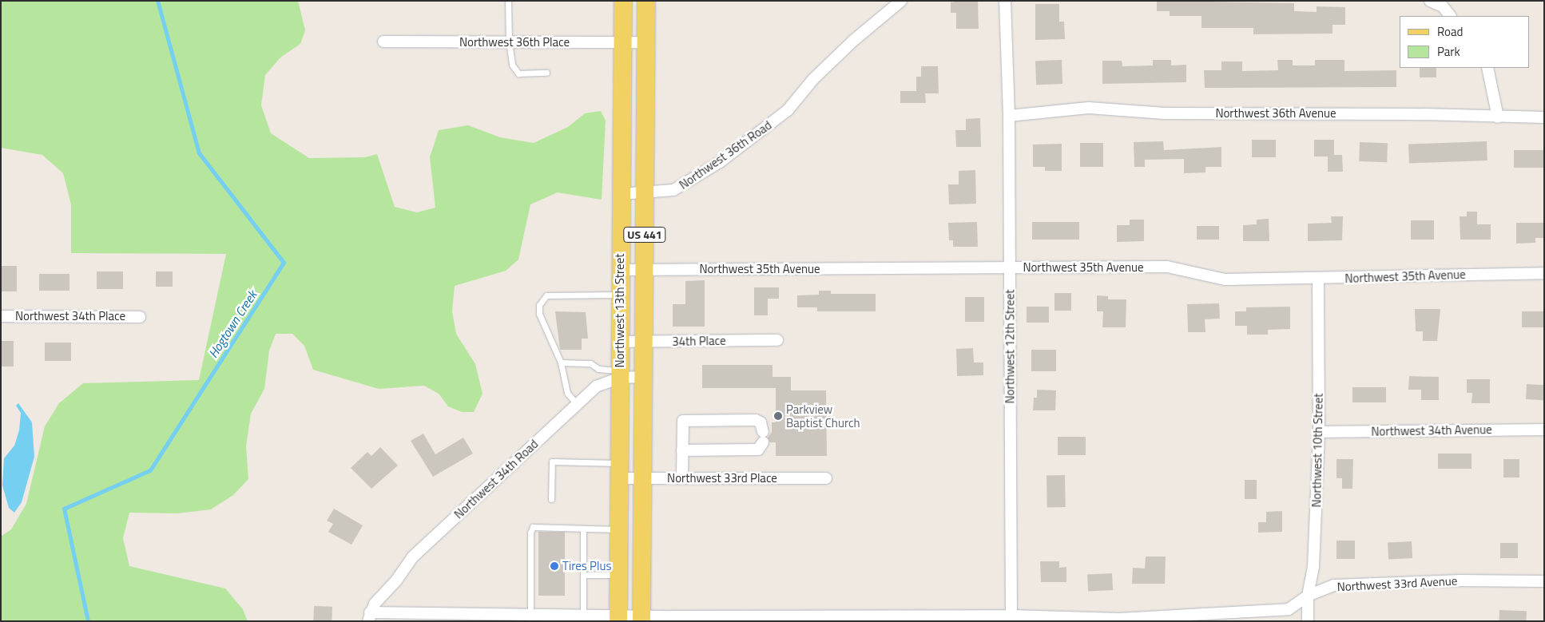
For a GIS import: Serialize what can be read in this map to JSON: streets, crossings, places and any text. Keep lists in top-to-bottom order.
{
  "streets": {
    "main road": ["US 441", "Northwest 13th Street"],
    "street": [
      "Northwest 36th Place",
      "Northwest 36th Avenue",
      "Northwest 36th Road",
      "Northwest 35th Avenue",
      "Northwest 34th Place",
      "34th Place",
      "Northwest 12th Street",
      "Northwest 34th Avenue",
      "Northwest 10th Street",
      "Northwest 33rd Place",
      "Northwest 34th Road",
      "Northwest 33rd Avenue"
    ]
  },
  "crossings": [
    ["Northwest 36th Place", "Northwest 13th Street"],
    ["Northwest 36th Avenue", "Northwest 12th Street"],
    ["Northwest 36th Road", "Northwest 13th Street"],
    ["Northwest 35th Avenue", "Northwest 13th Street"],
    ["Northwest 35th Avenue", "Northwest 12th Street"],
    ["Northwest 35th Avenue", "Northwest 10th Street"],
    ["Northwest 13th Street", "34th Place"],
    ["Northwest 13th Street", "Northwest 33rd Place"],
    ["Northwest 13th Street", "Northwest 34th Road"],
    ["Northwest 13th Street", "Northwest 33rd Avenue"],
    ["Northwest 12th Street", "Northwest 33rd Avenue"],
    ["Northwest 34th Avenue", "Northwest 10th Street"],
    ["Northwest 10th Street", "Northwest 33rd Avenue"],
    ["Northwest 34th Road", "Northwest 33rd Avenue"]
  ],
  "water": ["Hogtown Creek"],
  "places": ["Parkview Baptist Church", "Tires Plus"],
  "legend": ["Road", "Park"]
}
